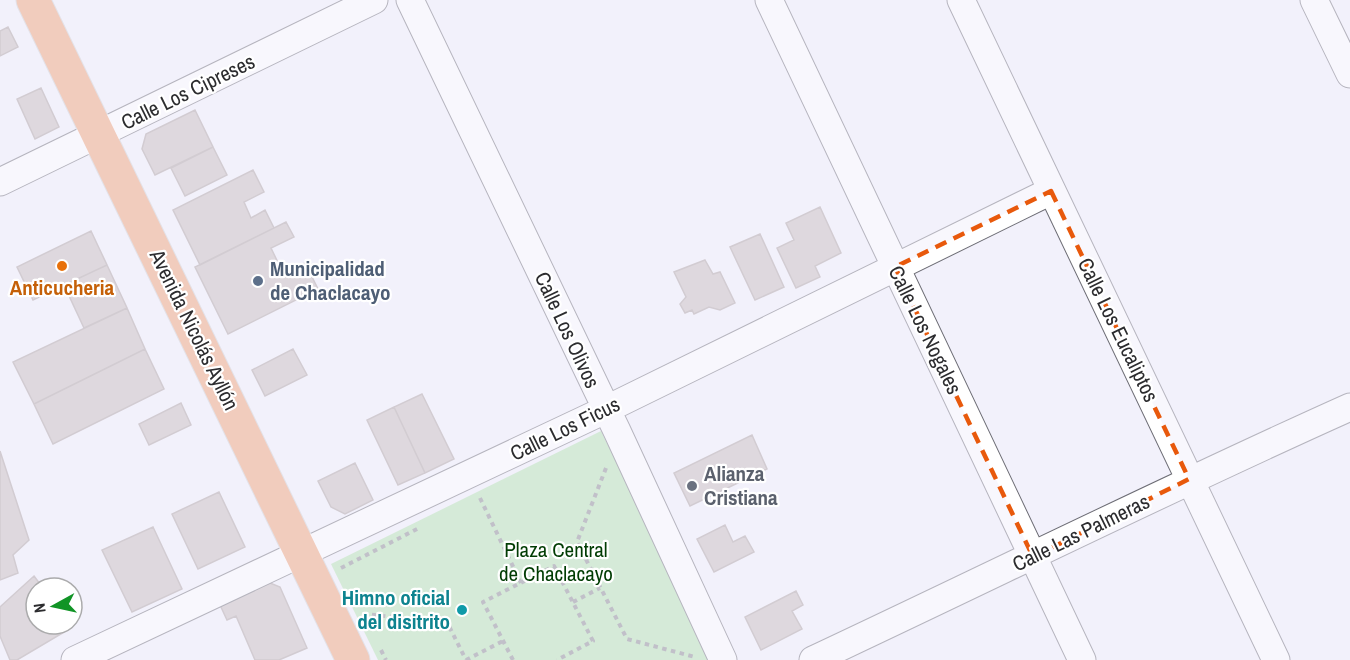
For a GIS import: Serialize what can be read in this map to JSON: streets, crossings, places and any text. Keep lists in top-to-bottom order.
{
  "streets": {
    "highway": ["Avenida Nicolás Ayllón"],
    "street": [
      "Calle Los Cipreses",
      "Calle Los Olivos",
      "Calle Los Nogales",
      "Calle Los Eucaliptos",
      "Calle Los Ficus",
      "Calle Las Palmeras"
    ]
  },
  "crossings": [
    ["Calle Los Cipreses", "Avenida Nicolás Ayllón"],
    ["Avenida Nicolás Ayllón", "Calle Los Ficus"],
    ["Calle Los Olivos", "Calle Los Ficus"],
    ["Calle Los Nogales", "Calle Los Ficus"],
    ["Calle Los Nogales", "Calle Las Palmeras"],
    ["Calle Los Eucaliptos", "Calle Los Ficus"],
    ["Calle Los Eucaliptos", "Calle Las Palmeras"]
  ],
  "parks": ["Plaza Central de Chaclacayo"],
  "places": [
    "Anticucheria",
    "Municipalidad de Chaclacayo",
    "Alianza Cristiana",
    "Himno oficial del disitrito"
  ],
  "north": "left"
}
